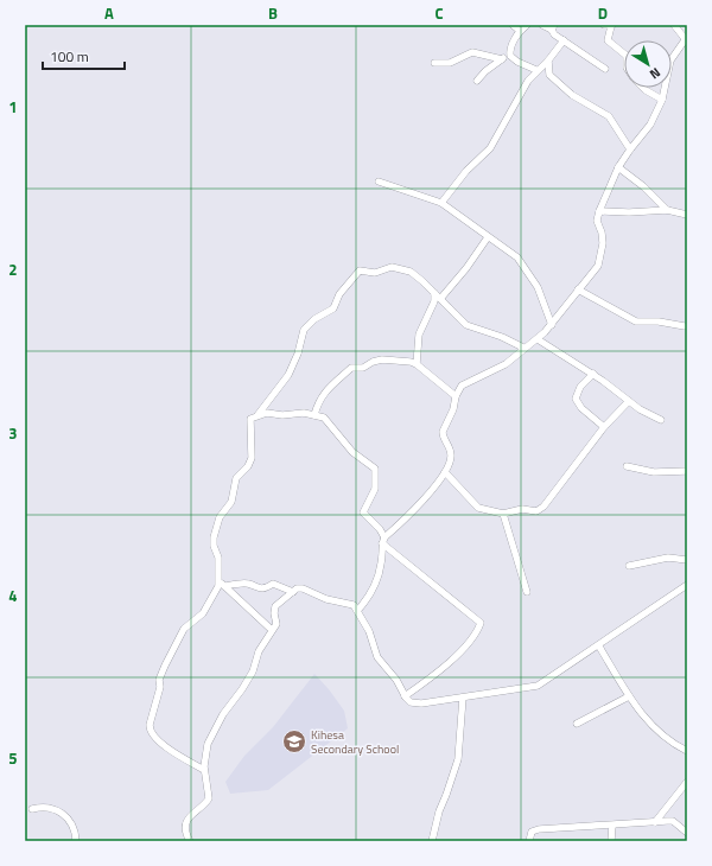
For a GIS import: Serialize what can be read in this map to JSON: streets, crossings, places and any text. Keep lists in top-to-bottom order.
{
  "places": {
    "school or university": ["Kihesa Secondary School"]
  },
  "scale_bar": "100 m",
  "north": "bottom right",
  "grid": {
    "columns": [
      "A",
      "B",
      "C",
      "D"
    ],
    "rows": [
      "1",
      "2",
      "3",
      "4",
      "5"
    ]
  }
}
